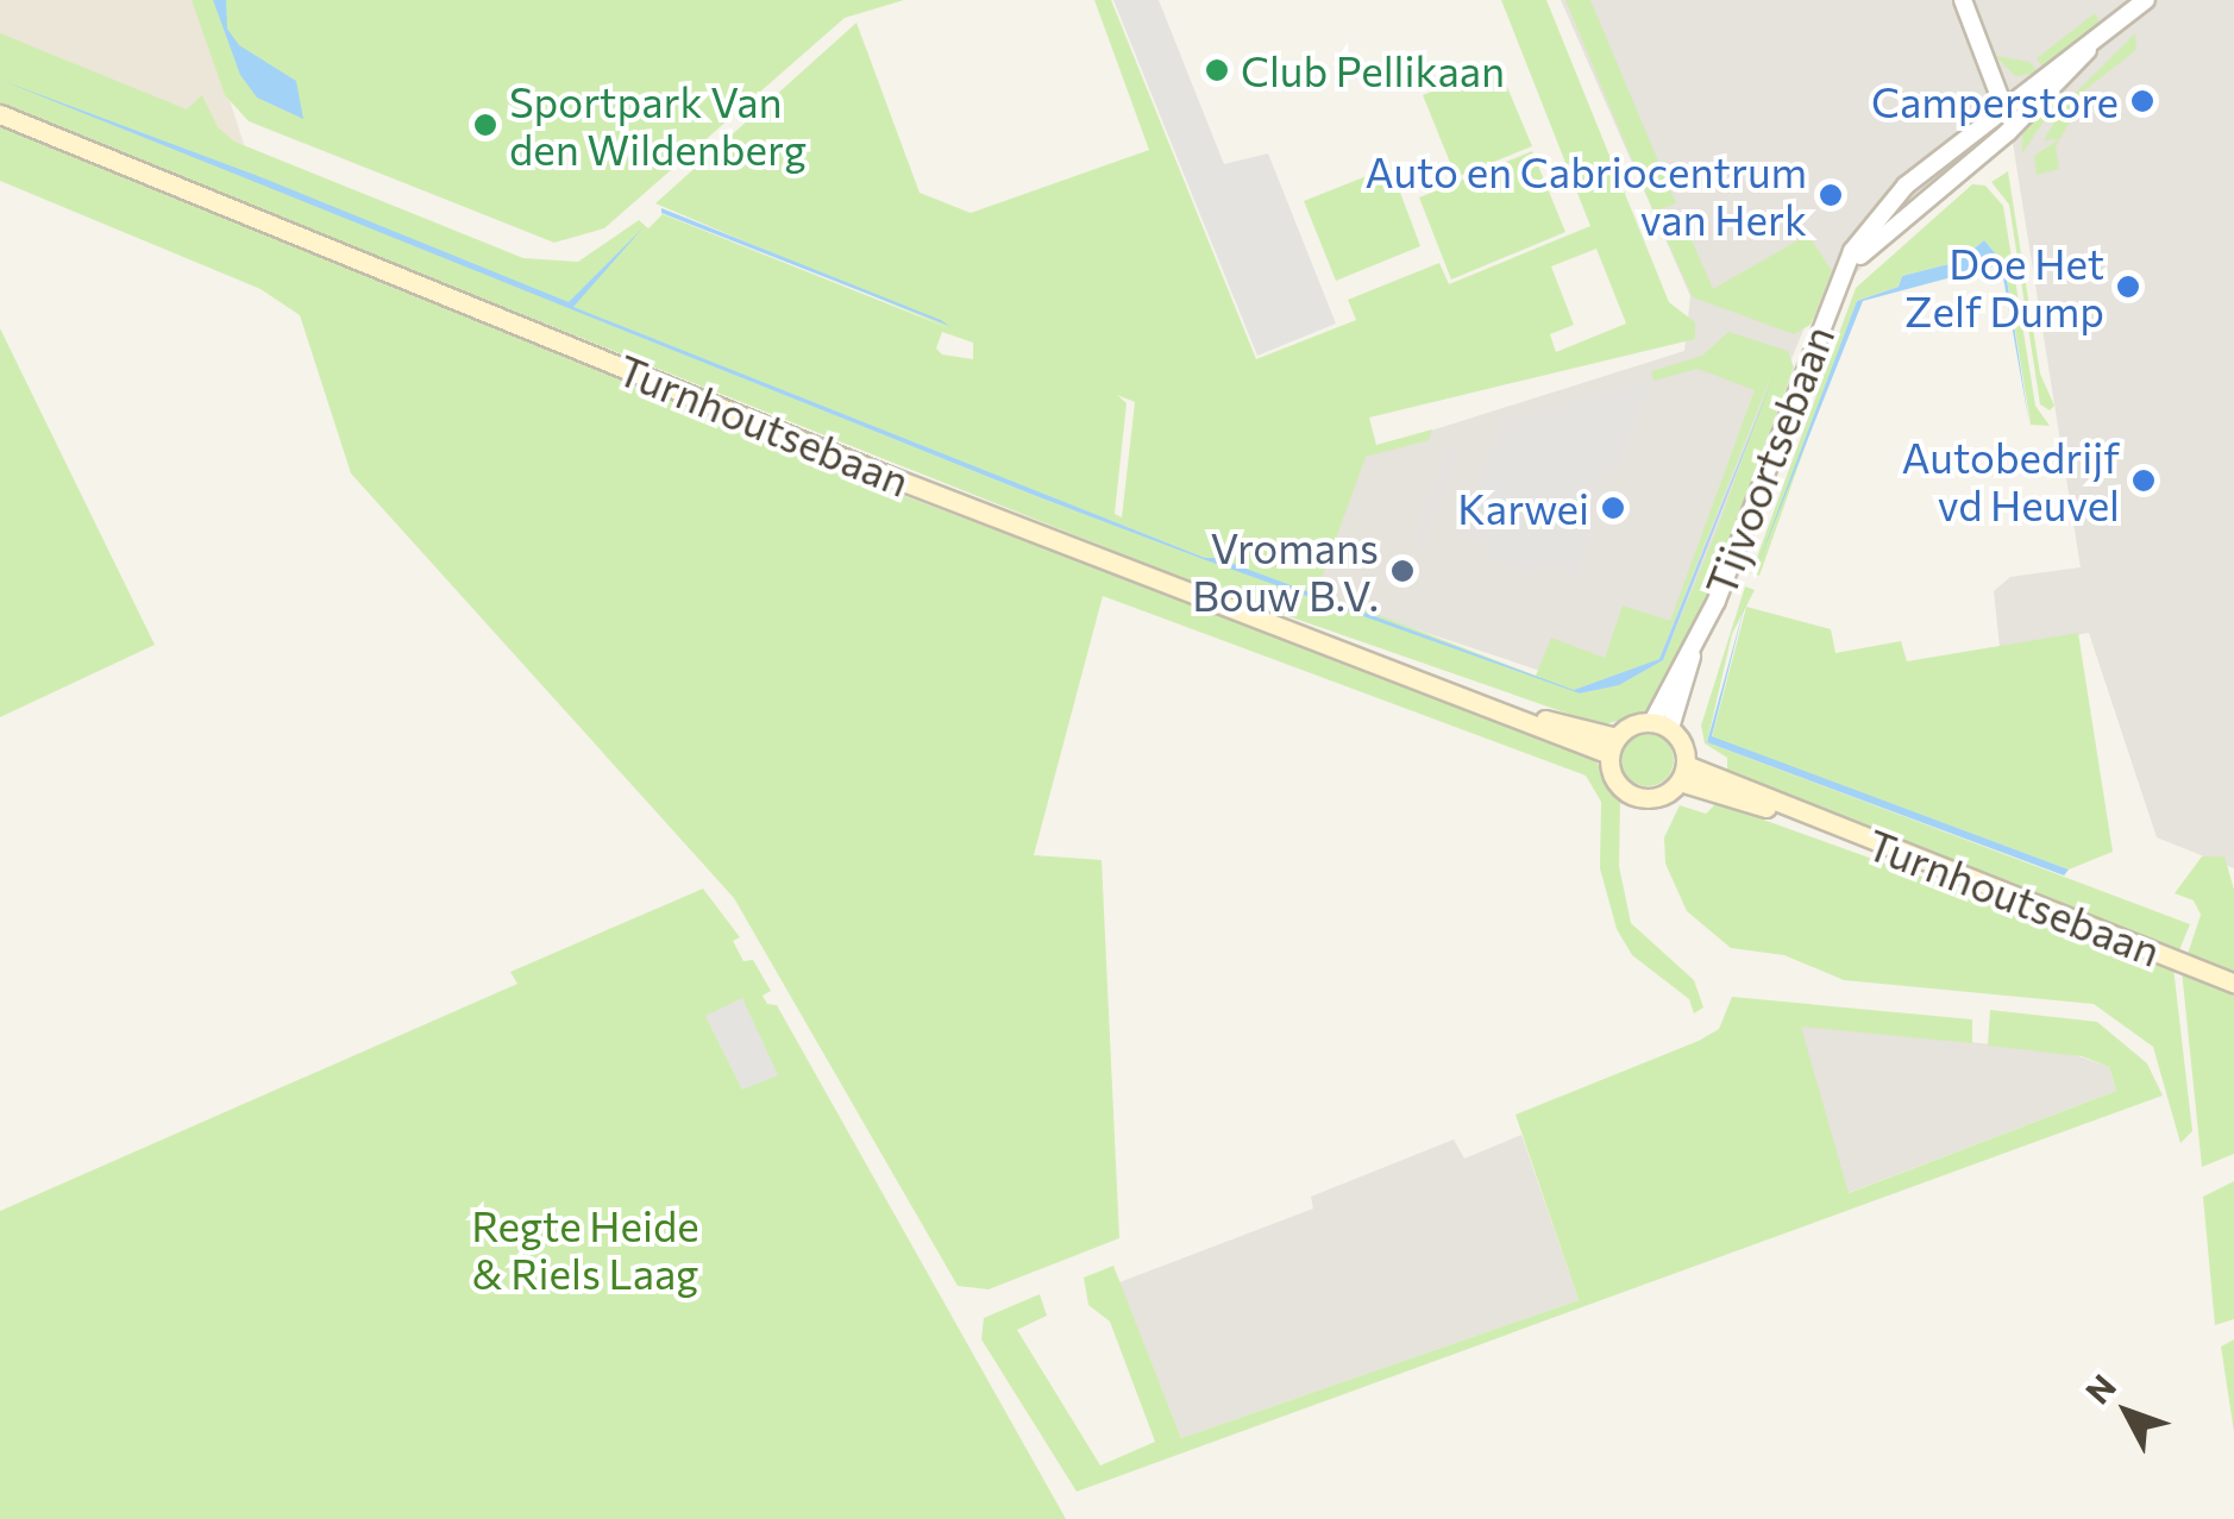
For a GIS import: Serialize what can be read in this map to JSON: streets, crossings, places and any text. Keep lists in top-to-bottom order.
{
  "streets": {
    "main road": ["Turnhoutsebaan"],
    "street": ["Tijvoortsebaan"]
  },
  "crossings": [
    ["Turnhoutsebaan", "Tijvoortsebaan"]
  ],
  "parks": ["Regte Heide & Riels Laag"],
  "places": [
    "Club Pellikaan",
    "Camperstore",
    "Sportpark Van den Wildenberg",
    "Auto en Cabriocentrum van Herk",
    "Doe Het Zelf Dump",
    "Autobedrijf vd Heuvel",
    "Karwei",
    "Vromans Bouw B.V."
  ],
  "north": "top left"
}
